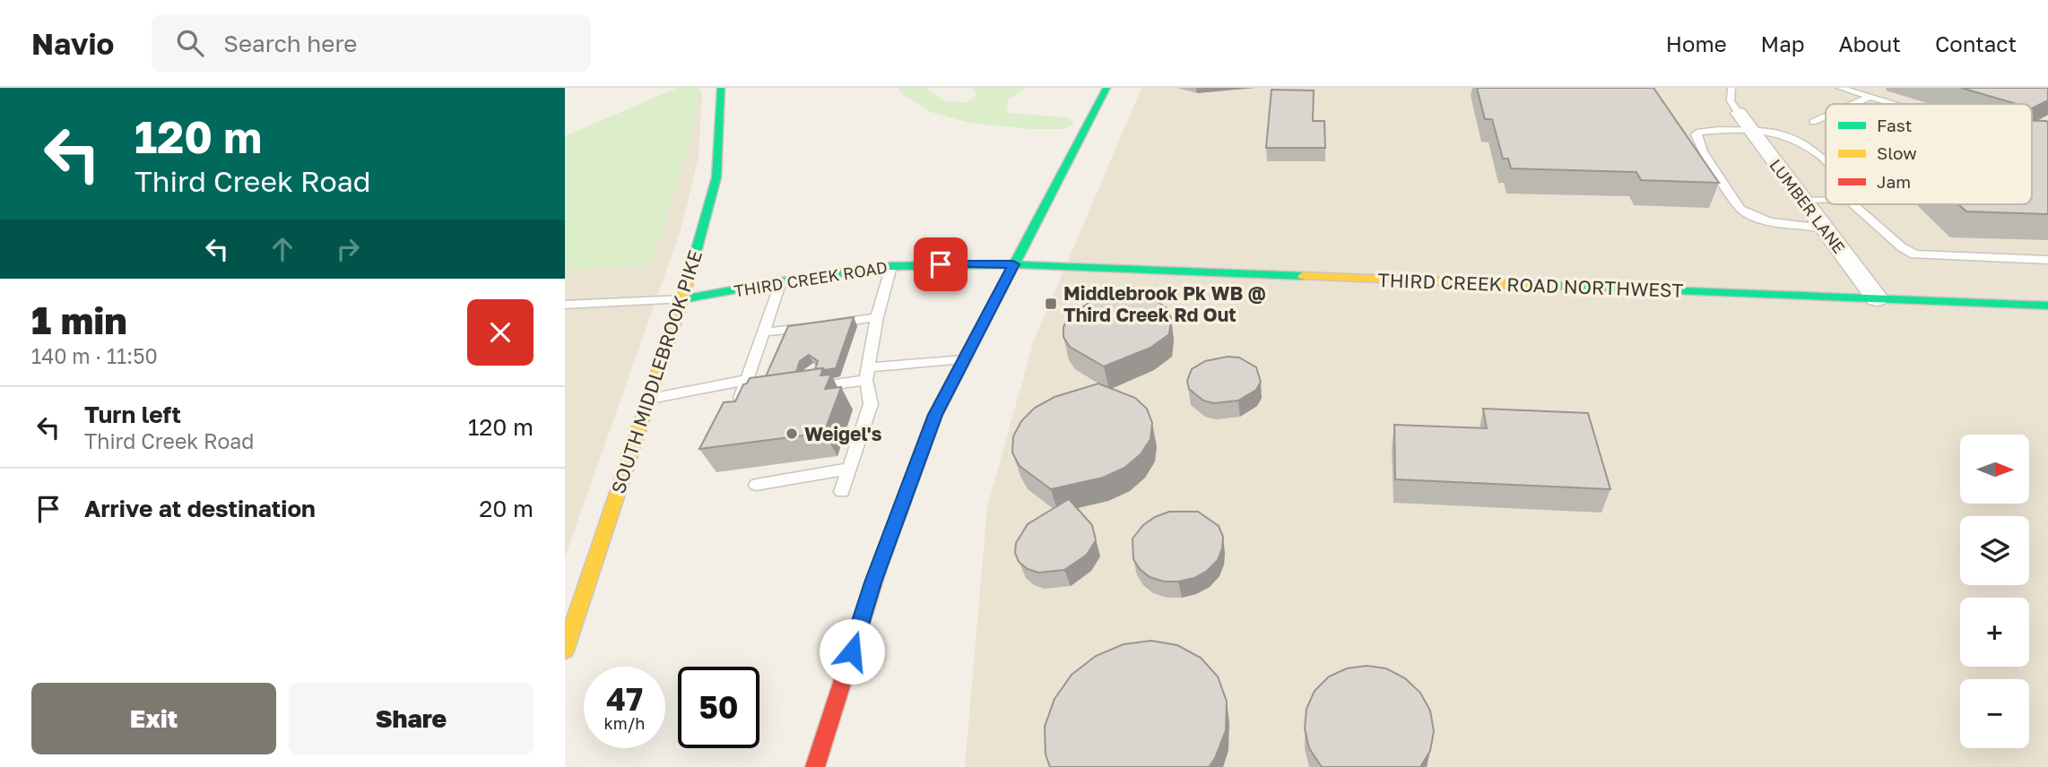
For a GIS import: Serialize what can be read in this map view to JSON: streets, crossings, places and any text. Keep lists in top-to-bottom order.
{
  "streets": {
    "main road": ["THIRD CREEK ROAD", "THIRD CREEK ROAD NORTHWEST", "SOUTH MIDDLEBROOK PIKE"],
    "street": ["LUMBER LANE"]
  },
  "crossings": [
    ["LUMBER LANE", "THIRD CREEK ROAD NORTHWEST"],
    ["THIRD CREEK ROAD", "THIRD CREEK ROAD NORTHWEST"],
    ["THIRD CREEK ROAD", "SOUTH MIDDLEBROOK PIKE"]
  ],
  "places": {
    "transit": ["Middlebrook Pk WB @ Third Creek Rd Out"],
    "other": ["Weigel's"]
  },
  "legend": ["Fast", "Slow", "Jam"],
  "north": "right",
  "page": {
    "header": "Navio",
    "search": "Search here",
    "nav": [
      "Home",
      "Map",
      "About",
      "Contact"
    ],
    "turn": ["120 m", "Third Creek Road"],
    "heading": ["1 min", "140 m · 11:50"],
    "list": [
      {
        "name": "Turn left",
        "note": "Third Creek Road",
        "value": "120 m"
      },
      {
        "name": "Arrive at destination",
        "value": "20 m"
      }
    ],
    "map_buttons": ["+", "−"],
    "speed": "47 km/h",
    "limit": "50",
    "buttons": ["Exit", "Share"]
  }
}
